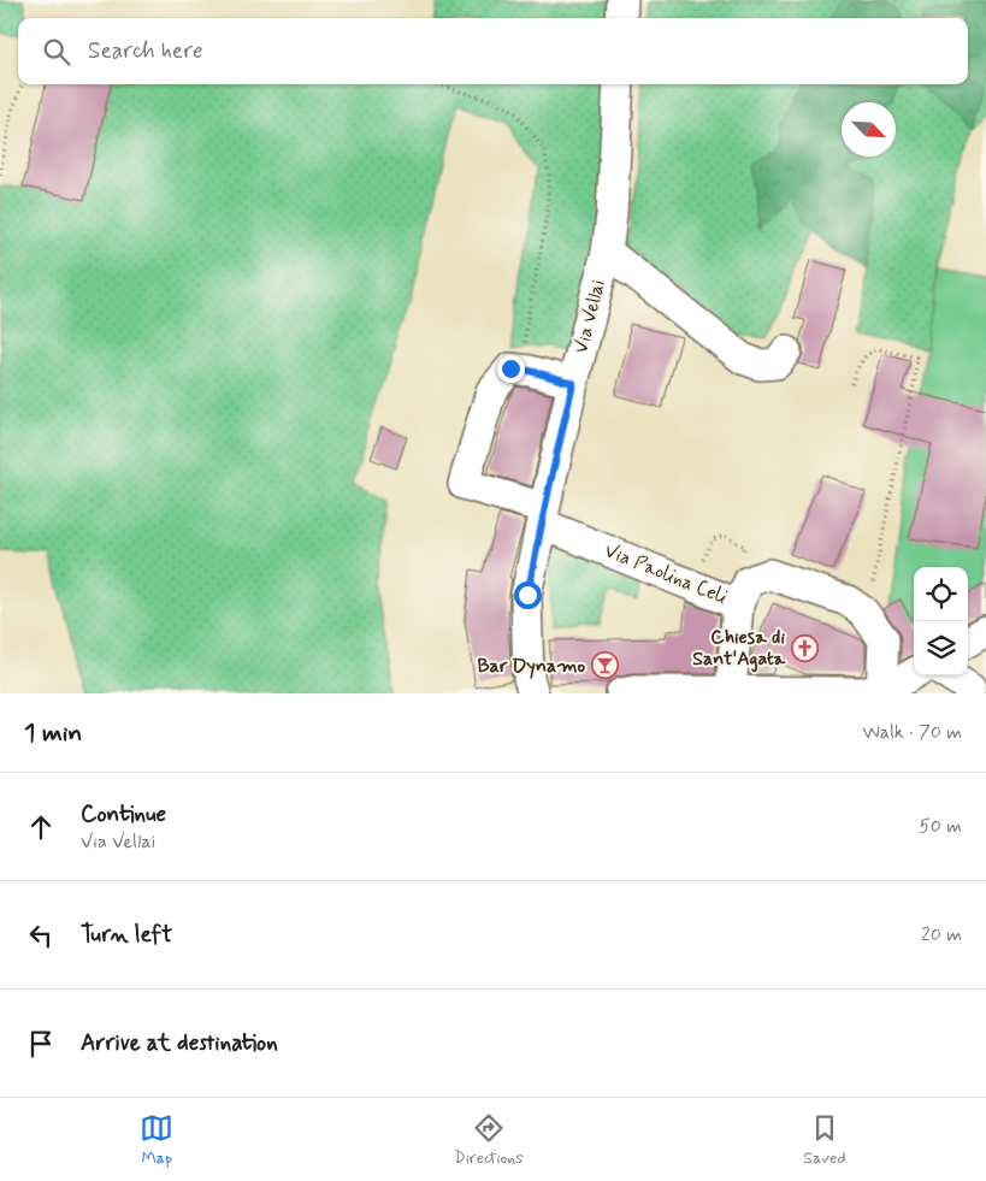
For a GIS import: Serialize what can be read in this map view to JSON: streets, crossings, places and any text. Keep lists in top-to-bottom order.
{
  "streets": {
    "street": ["Via Vellai", "Via Paolina Celi"]
  },
  "crossings": [
    ["Via Vellai", "Via Paolina Celi"]
  ],
  "places": {
    "church": ["Chiesa di Sant'Agata"],
    "bar": ["Bar Dynamo"]
  },
  "north": "bottom right",
  "page": {
    "search": "Search here",
    "heading": ["1 min", "Walk · 70 m"],
    "list": [
      ["Continue", "Via Vellai", "50 m"],
      ["Turn left", "20 m"],
      "Arrive at destination"
    ],
    "nav": ["Map", "Directions", "Saved"]
  }
}
